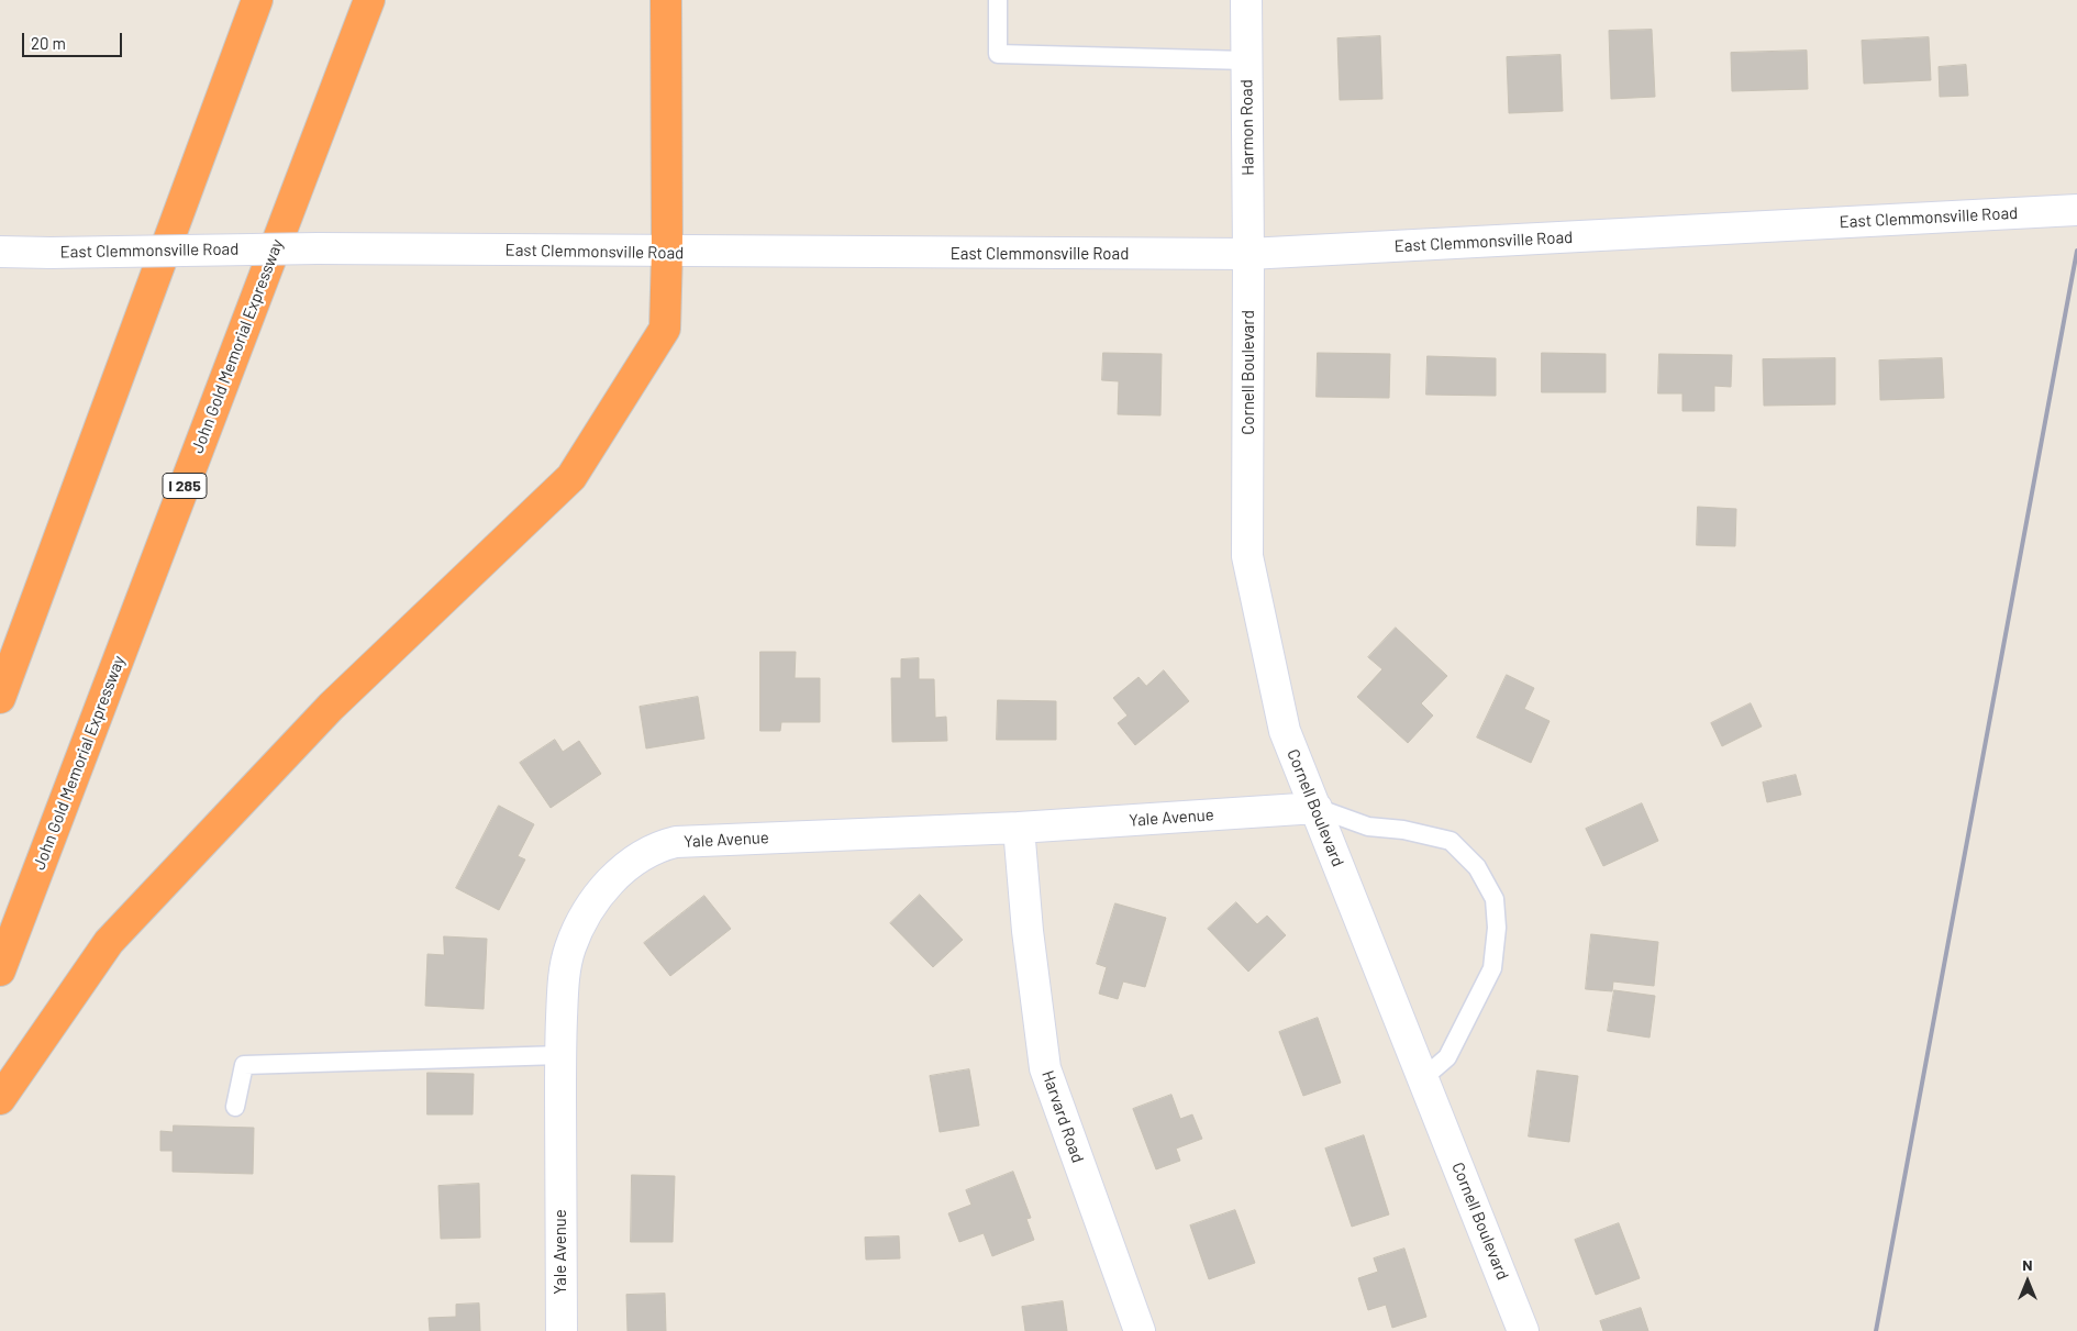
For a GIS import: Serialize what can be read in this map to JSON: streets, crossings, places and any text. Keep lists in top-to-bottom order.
{
  "streets": {
    "highway": ["John Gold Memorial Expressway", "I 285"],
    "street": [
      "Harmon Road",
      "East Clemmonsville Road",
      "Cornell Boulevard",
      "Yale Avenue",
      "Harvard Road"
    ]
  },
  "crossings": [
    ["Harmon Road", "East Clemmonsville Road"],
    ["Harmon Road", "Cornell Boulevard"],
    ["East Clemmonsville Road", "Cornell Boulevard"],
    ["Cornell Boulevard", "Yale Avenue"],
    ["Yale Avenue", "Harvard Road"]
  ],
  "scale_bar": "20 m",
  "north": "top"
}
